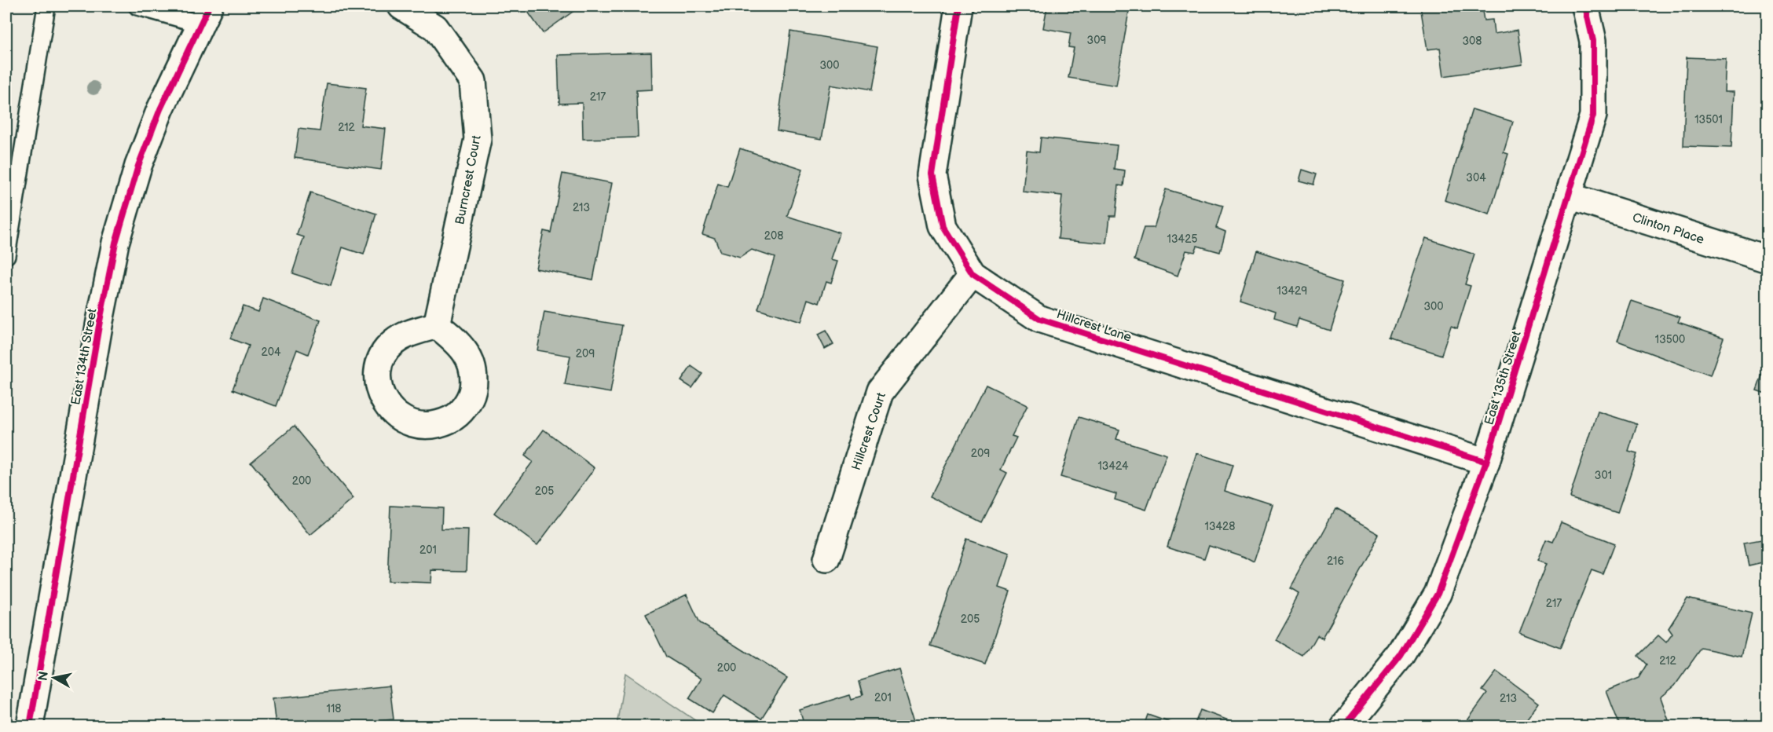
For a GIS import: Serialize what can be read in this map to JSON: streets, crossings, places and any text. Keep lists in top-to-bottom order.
{
  "streets": {
    "street": [
      "Burncrest Court",
      "Clinton Place",
      "Hillcrest Lane",
      "East 134th Street",
      "East 135th Street",
      "Hillcrest Court"
    ]
  },
  "crossings": [
    ["Clinton Place", "East 135th Street"],
    ["Hillcrest Lane", "East 135th Street"],
    ["Hillcrest Lane", "Hillcrest Court"]
  ],
  "house_numbers": [
    "309",
    "308",
    "300",
    "217",
    "13501",
    "212",
    "304",
    "213",
    "208",
    "13425",
    "13429",
    "300",
    "13500",
    "204",
    "209",
    "209",
    "13424",
    "301",
    "200",
    "205",
    "13428",
    "201",
    "216",
    "217",
    "205",
    "212",
    "200",
    "201",
    "213",
    "118"
  ],
  "north": "left"
}
